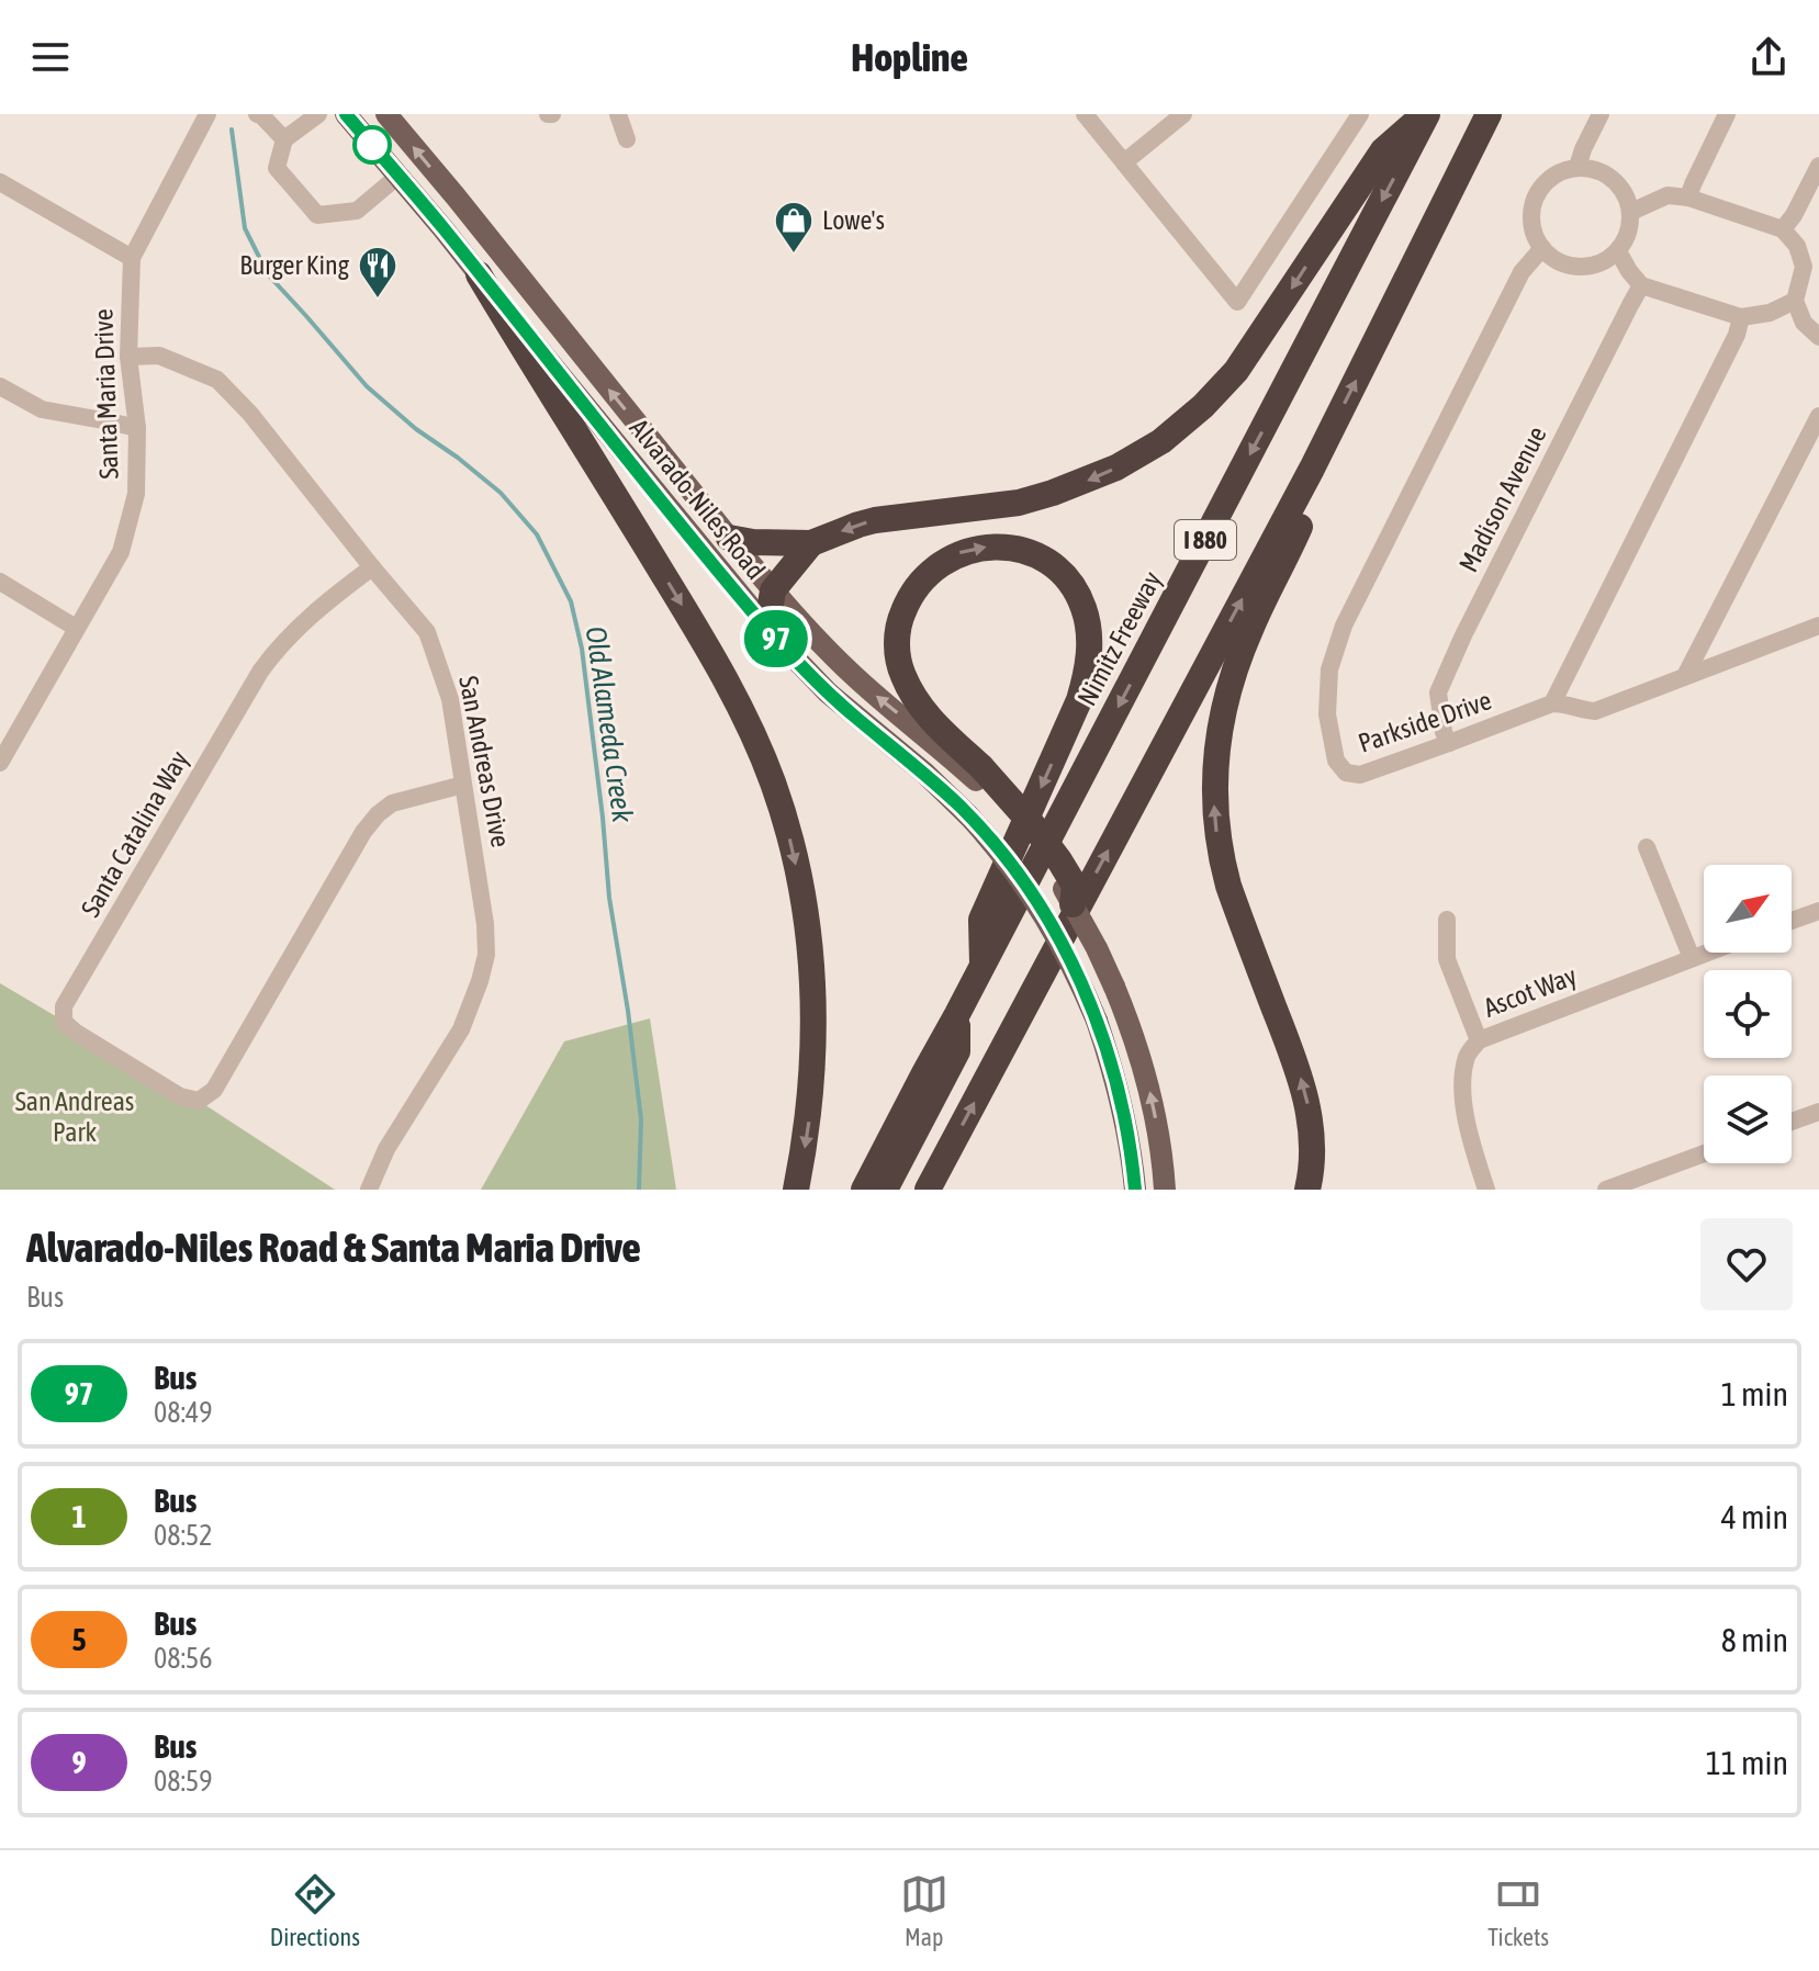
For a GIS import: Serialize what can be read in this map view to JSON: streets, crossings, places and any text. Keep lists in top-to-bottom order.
{
  "streets": {
    "highway": ["I 880", "Nimitz Freeway"],
    "main road": ["Alvarado-Niles Road"],
    "street": [
      "Santa Maria Drive",
      "Madison Avenue",
      "Parkside Drive",
      "San Andreas Drive",
      "Santa Catalina Way",
      "Ascot Way"
    ]
  },
  "crossings": [
    ["Santa Maria Drive", "San Andreas Drive"],
    ["Madison Avenue", "Parkside Drive"],
    ["I 880", "Nimitz Freeway"],
    ["San Andreas Drive", "Santa Catalina Way"]
  ],
  "water": ["Old Alameda Creek"],
  "parks": ["San Andreas Park"],
  "places": {
    "shop": ["Lowe's"],
    "restaurant": ["Burger King"]
  },
  "lines": ["bus line 97"],
  "north": "top right",
  "page": {
    "header": "Hopline",
    "on_map": "97",
    "heading": ["Alvarado-Niles Road & Santa Maria Drive", "Bus"],
    "list": [
      {
        "mark": "97",
        "name": "Bus",
        "note": "08:49",
        "value": "1 min"
      },
      {
        "mark": "1",
        "name": "Bus",
        "note": "08:52",
        "value": "4 min"
      },
      {
        "mark": "5",
        "name": "Bus",
        "note": "08:56",
        "value": "8 min"
      },
      {
        "mark": "9",
        "name": "Bus",
        "note": "08:59",
        "value": "11 min"
      }
    ],
    "tabs": ["Directions", "Map", "Tickets"]
  }
}
